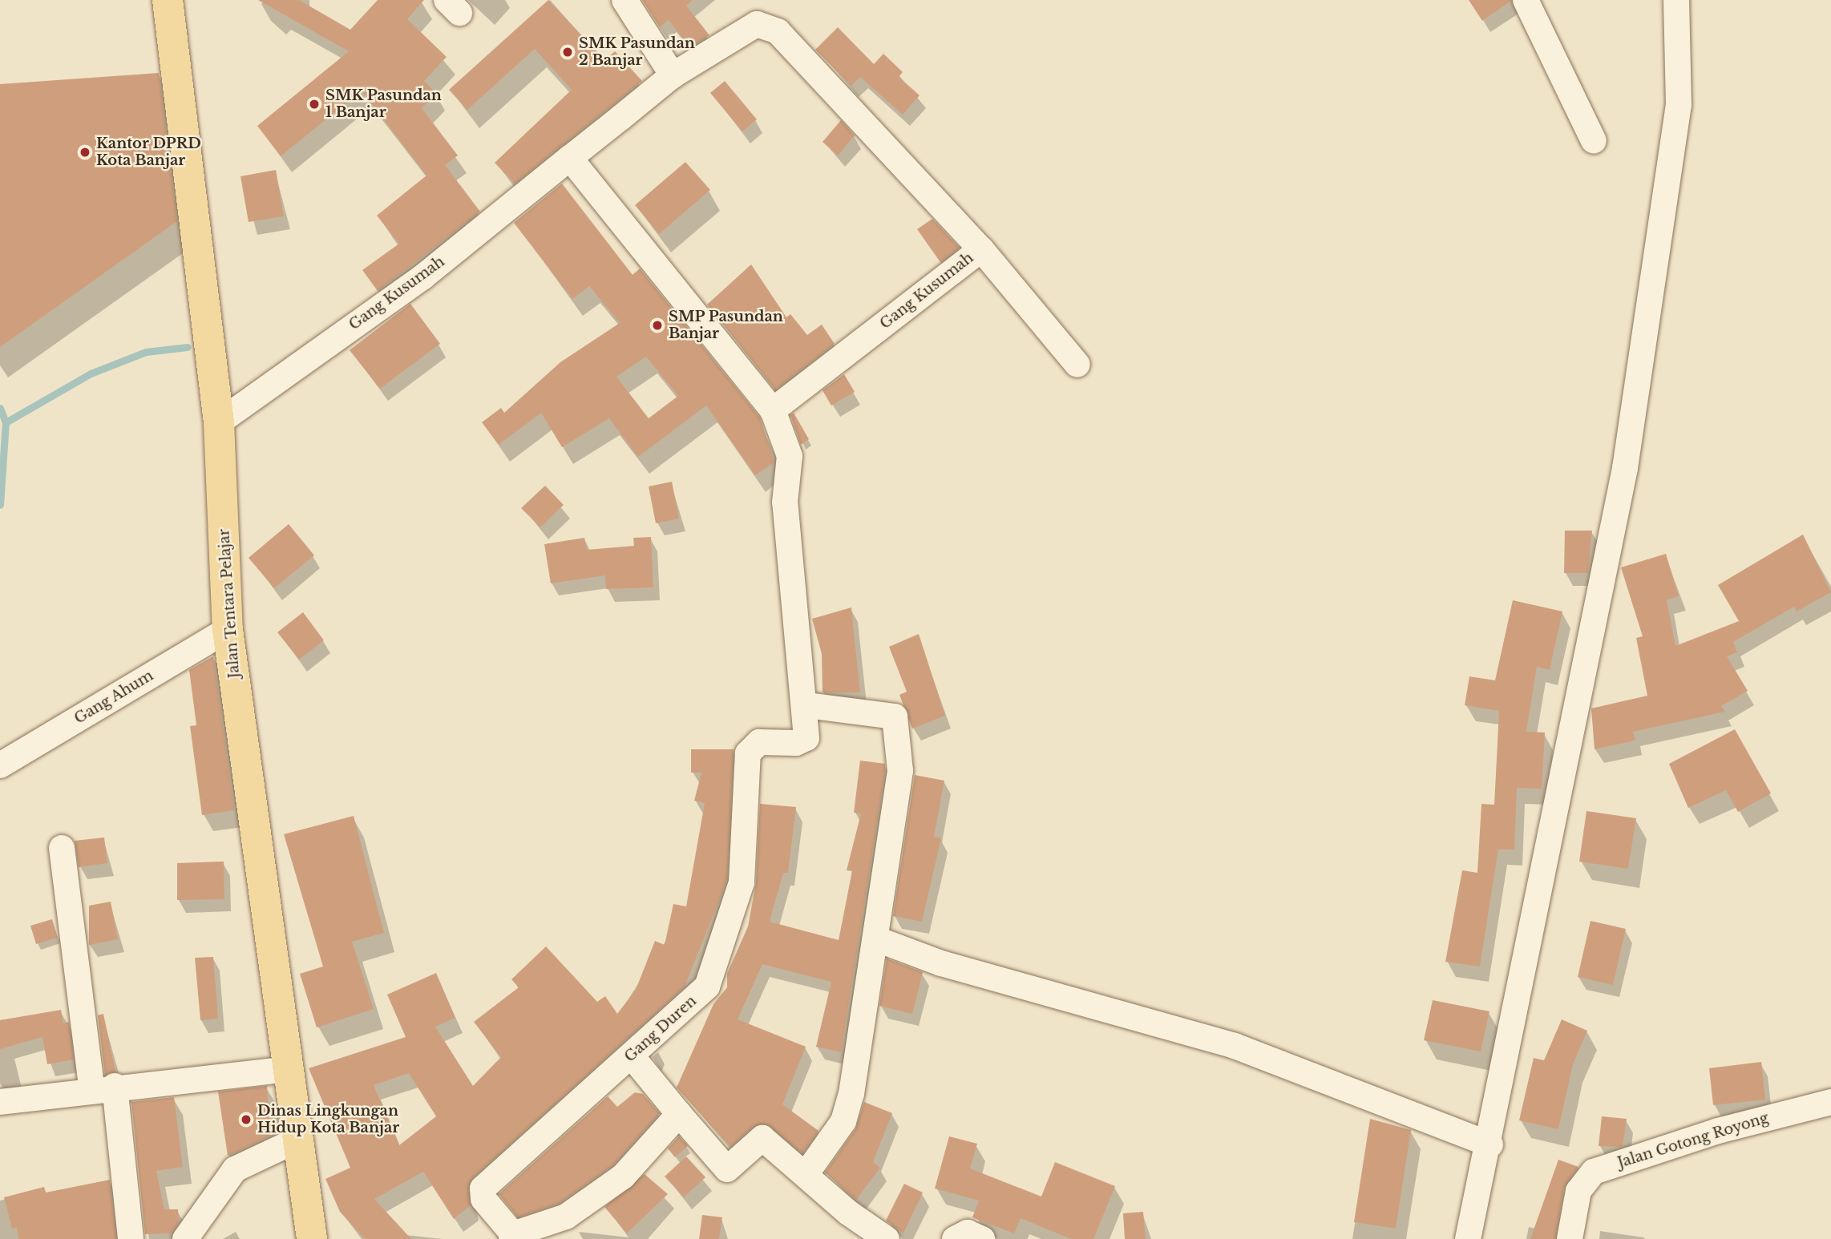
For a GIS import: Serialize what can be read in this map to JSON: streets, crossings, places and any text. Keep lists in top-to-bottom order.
{
  "streets": {
    "main road": ["Jalan Tentara Pelajar"],
    "street": [
      "Gang Kusumah",
      "Gang Ahum",
      "Gang Duren",
      "Jalan Gotong Royong"
    ]
  },
  "crossings": [
    ["Gang Kusumah", "Jalan Tentara Pelajar"],
    ["Jalan Tentara Pelajar", "Gang Ahum"]
  ],
  "places": [
    "SMK Pasundan 2 Banjar",
    "SMK Pasundan 1 Banjar",
    "Kantor DPRD Kota Banjar",
    "SMP Pasundan Banjar",
    "Dinas Lingkungan Hidup Kota Banjar"
  ]
}
